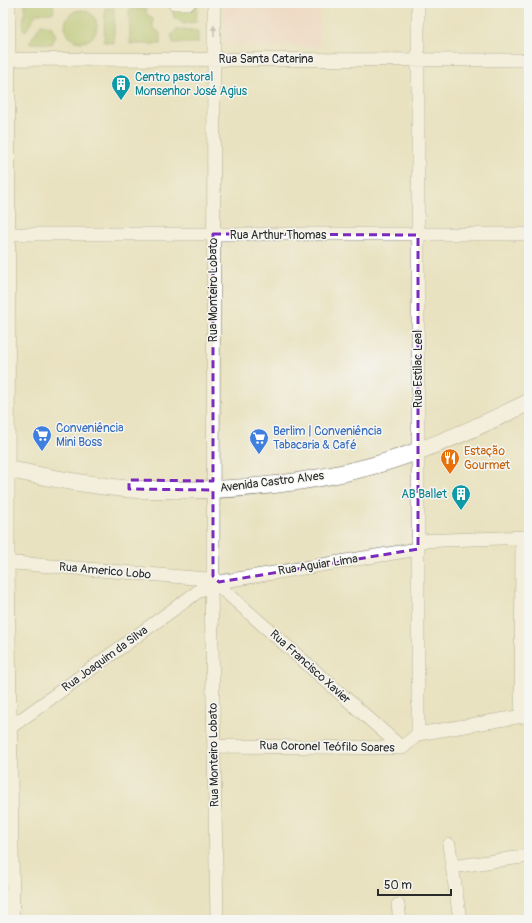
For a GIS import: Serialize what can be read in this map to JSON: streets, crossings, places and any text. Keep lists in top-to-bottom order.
{
  "streets": {
    "main road": ["Avenida Castro Alves"],
    "street": [
      "Rua Santa Catarina",
      "Rua Arthur Thomas",
      "Rua Monteiro Lobato",
      "Rua Estilac Leal",
      "Rua Aguiar Lima",
      "Rua Americo Lobo",
      "Rua Joaquim da Silva",
      "Rua Francisco Xavier",
      "Rua Coronel Teófilo Soares"
    ]
  },
  "crossings": [
    ["Rua Santa Catarina", "Rua Monteiro Lobato"],
    ["Rua Santa Catarina", "Rua Estilac Leal"],
    ["Rua Arthur Thomas", "Rua Monteiro Lobato"],
    ["Rua Arthur Thomas", "Rua Estilac Leal"],
    ["Rua Monteiro Lobato", "Avenida Castro Alves"],
    ["Rua Monteiro Lobato", "Rua Aguiar Lima"],
    ["Rua Monteiro Lobato", "Rua Americo Lobo"],
    ["Rua Monteiro Lobato", "Rua Joaquim da Silva"],
    ["Rua Monteiro Lobato", "Rua Francisco Xavier"],
    ["Rua Monteiro Lobato", "Rua Coronel Teófilo Soares"],
    ["Rua Estilac Leal", "Avenida Castro Alves"],
    ["Rua Estilac Leal", "Rua Aguiar Lima"],
    ["Rua Estilac Leal", "Rua Coronel Teófilo Soares"],
    ["Rua Aguiar Lima", "Rua Americo Lobo"],
    ["Rua Aguiar Lima", "Rua Joaquim da Silva"],
    ["Rua Aguiar Lima", "Rua Francisco Xavier"],
    ["Rua Americo Lobo", "Rua Joaquim da Silva"],
    ["Rua Americo Lobo", "Rua Francisco Xavier"],
    ["Rua Joaquim da Silva", "Rua Francisco Xavier"],
    ["Rua Francisco Xavier", "Rua Coronel Teófilo Soares"]
  ],
  "places": {
    "building": ["Centro pastoral Monsenhor José Agius", "AB Ballet"],
    "supermarket": ["Conveniência Mini Boss", "Berlim | Conveniência Tabacaria & Café"],
    "restaurant": ["Estação Gourmet"]
  },
  "scale_bar": "50 m"
}
